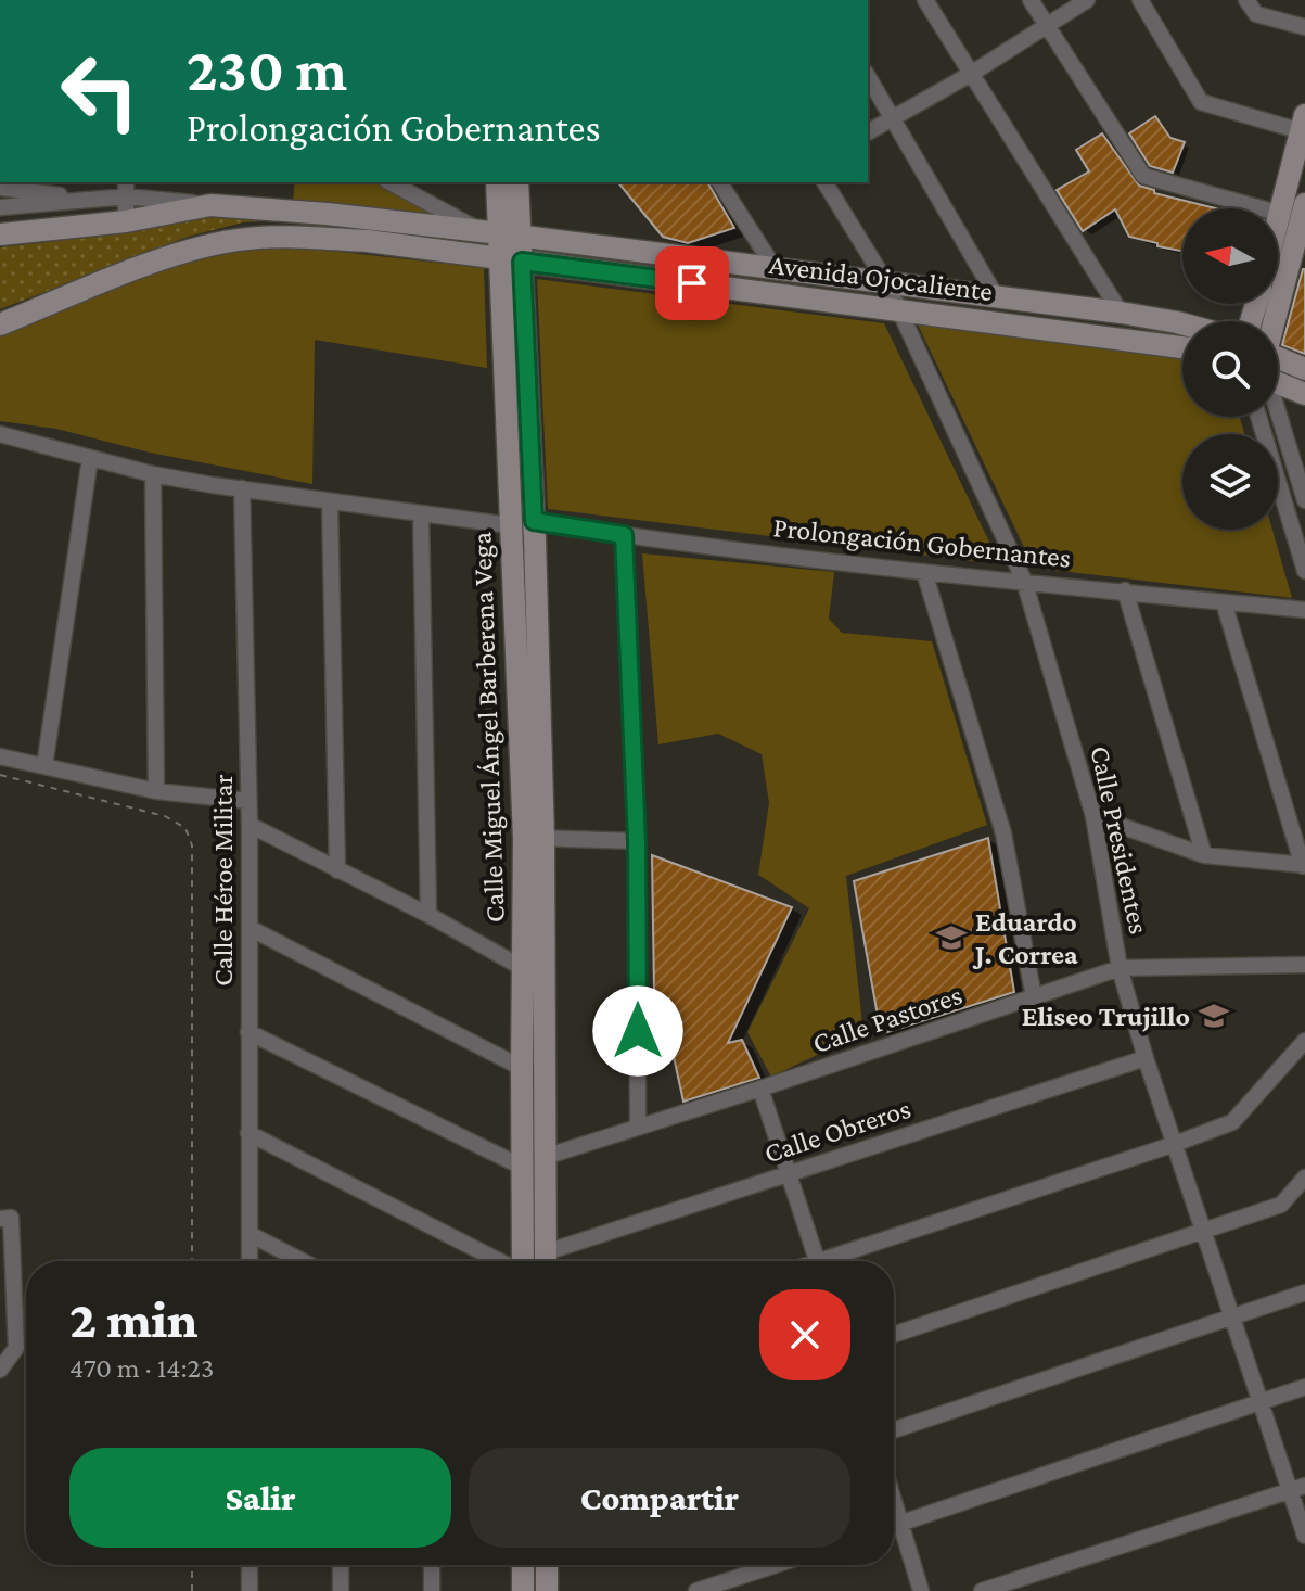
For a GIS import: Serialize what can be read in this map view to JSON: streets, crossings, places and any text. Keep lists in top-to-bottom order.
{
  "streets": {
    "street": [
      "Avenida Ojocaliente",
      "Prolongación Gobernantes",
      "Calle Miguel Ángel Barberena Vega",
      "Calle Presidentes",
      "Calle Héroe Militar",
      "Calle Pastores",
      "Calle Obreros"
    ]
  },
  "crossings": [
    ["Avenida Ojocaliente", "Calle Miguel Ángel Barberena Vega"],
    ["Avenida Ojocaliente", "Calle Presidentes"],
    ["Prolongación Gobernantes", "Calle Miguel Ángel Barberena Vega"],
    ["Prolongación Gobernantes", "Calle Presidentes"],
    ["Calle Miguel Ángel Barberena Vega", "Calle Pastores"],
    ["Calle Presidentes", "Calle Pastores"],
    ["Calle Presidentes", "Calle Obreros"]
  ],
  "places": {
    "school or university": ["Eduardo J. Correa", "Eliseo Trujillo"]
  },
  "north": "left",
  "page": {
    "turn": ["230 m", "Prolongación Gobernantes"],
    "heading": ["2 min", "470 m · 14:23"],
    "buttons": ["Salir", "Compartir"]
  }
}
